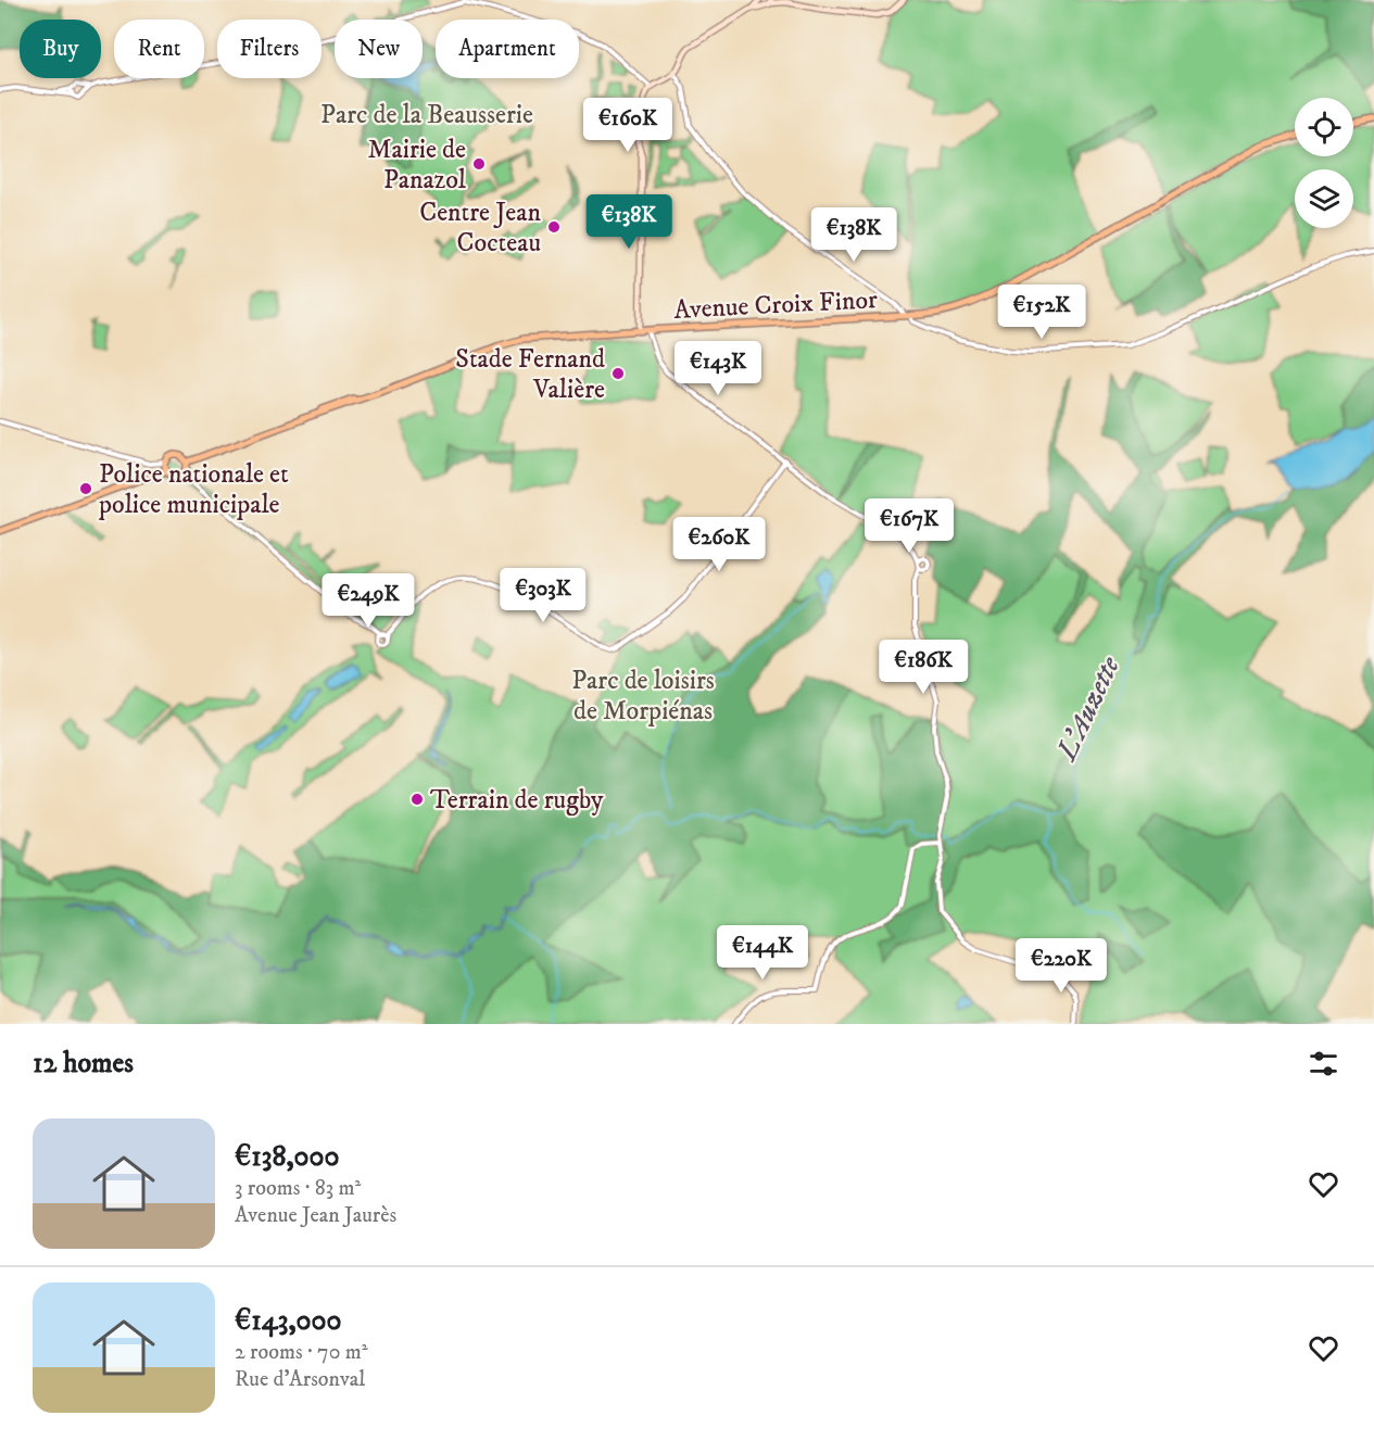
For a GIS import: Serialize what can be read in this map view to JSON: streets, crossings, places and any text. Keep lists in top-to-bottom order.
{
  "streets": {
    "main road": ["Avenue Croix Finor"]
  },
  "water": ["L'Auzette"],
  "parks": ["Parc de la Beausserie", "Parc de loisirs de Morpiénas"],
  "places": [
    "Mairie de Panazol",
    "Centre Jean Cocteau",
    "Stade Fernand Valière",
    "Police nationale et police municipale",
    "Terrain de rugby"
  ],
  "page": {
    "chip": [
      "Buy",
      "Rent",
      "Filters",
      "New",
      "Apartment"
    ],
    "price": [
      "€160K",
      "€138K",
      "€138K",
      "€152K",
      "€143K",
      "€167K",
      "€260K",
      "€303K",
      "€249K",
      "€186K",
      "€144K",
      "€220K"
    ],
    "heading": "12 homes",
    "list": [
      {
        "name": "€138,000",
        "note": "3 rooms · 83 m² · Avenue Jean Jaurès"
      },
      {
        "name": "€143,000",
        "note": "2 rooms · 70 m² · Rue d'Arsonval"
      }
    ]
  }
}
